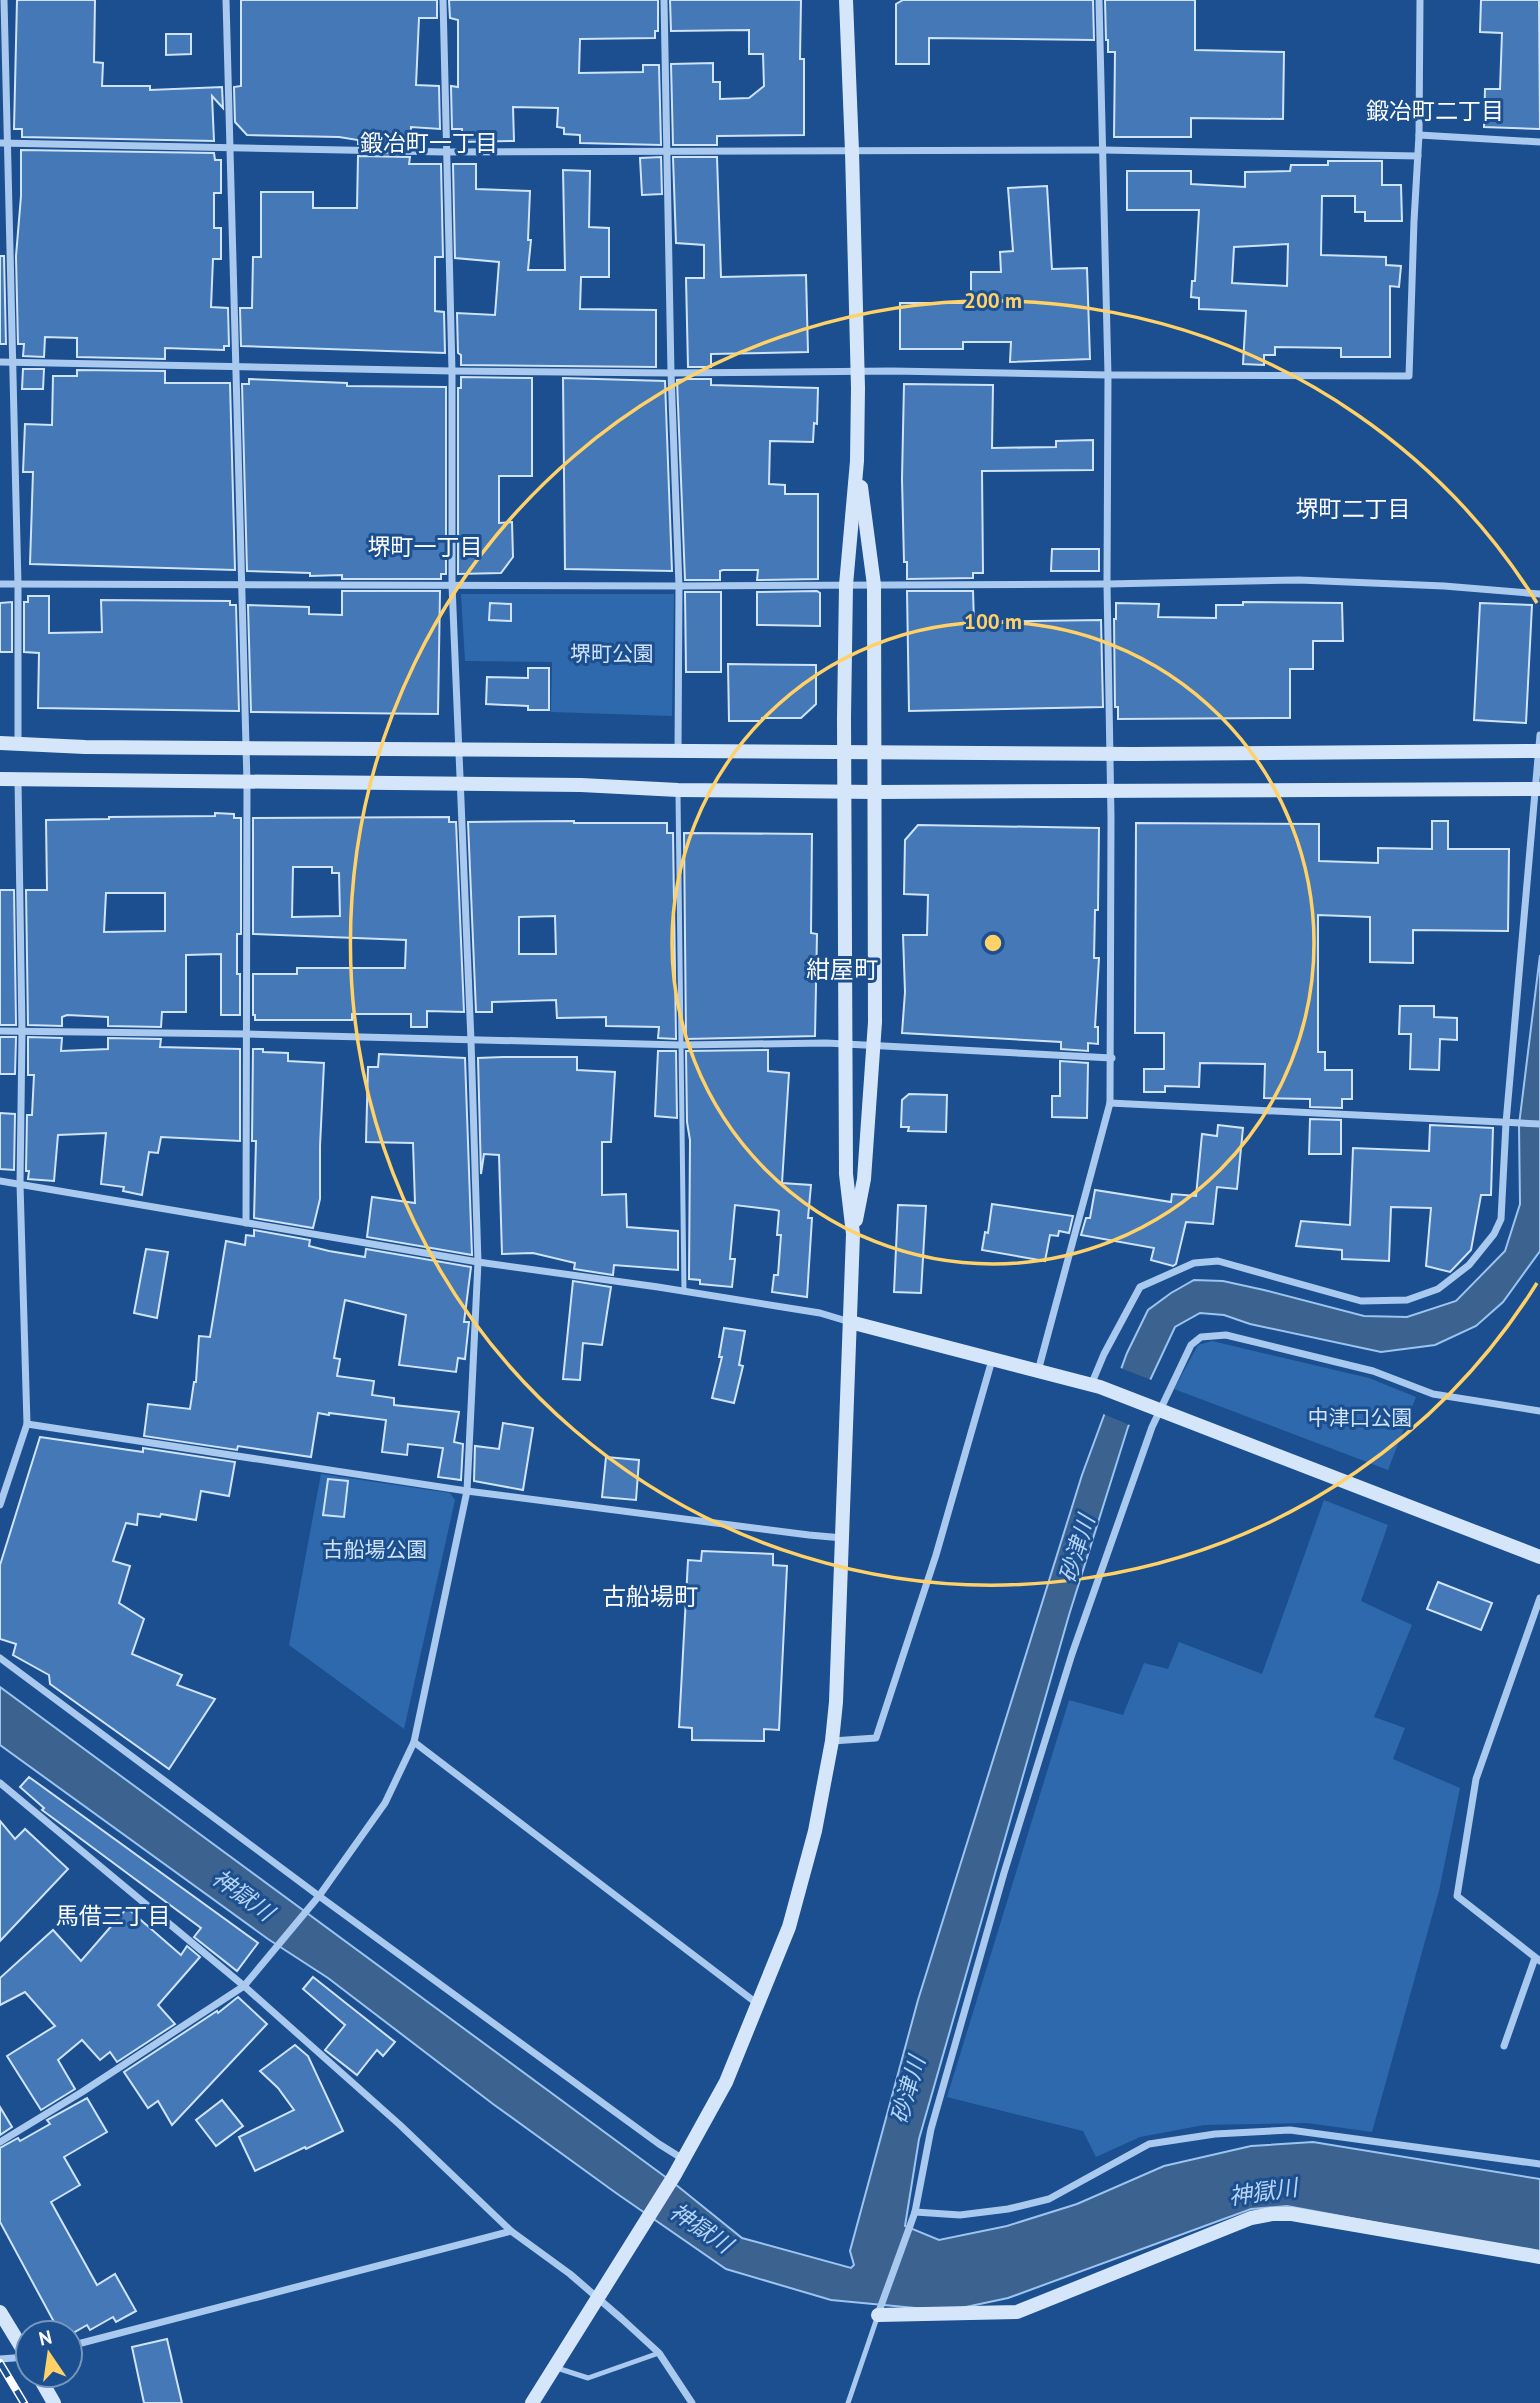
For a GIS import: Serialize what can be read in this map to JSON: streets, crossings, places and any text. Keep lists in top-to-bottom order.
{
  "districts": [
    "鍛冶町二丁目",
    "鍛冶町一丁目",
    "堺町二丁目",
    "堺町一丁目",
    "紺屋町",
    "古船場町",
    "馬借三丁目"
  ],
  "water": ["砂津川", "神獄川"],
  "parks": ["堺町公園", "中津口公園", "古船場公園"],
  "north": "top",
  "rings": ["200 m", "100 m"]
}
